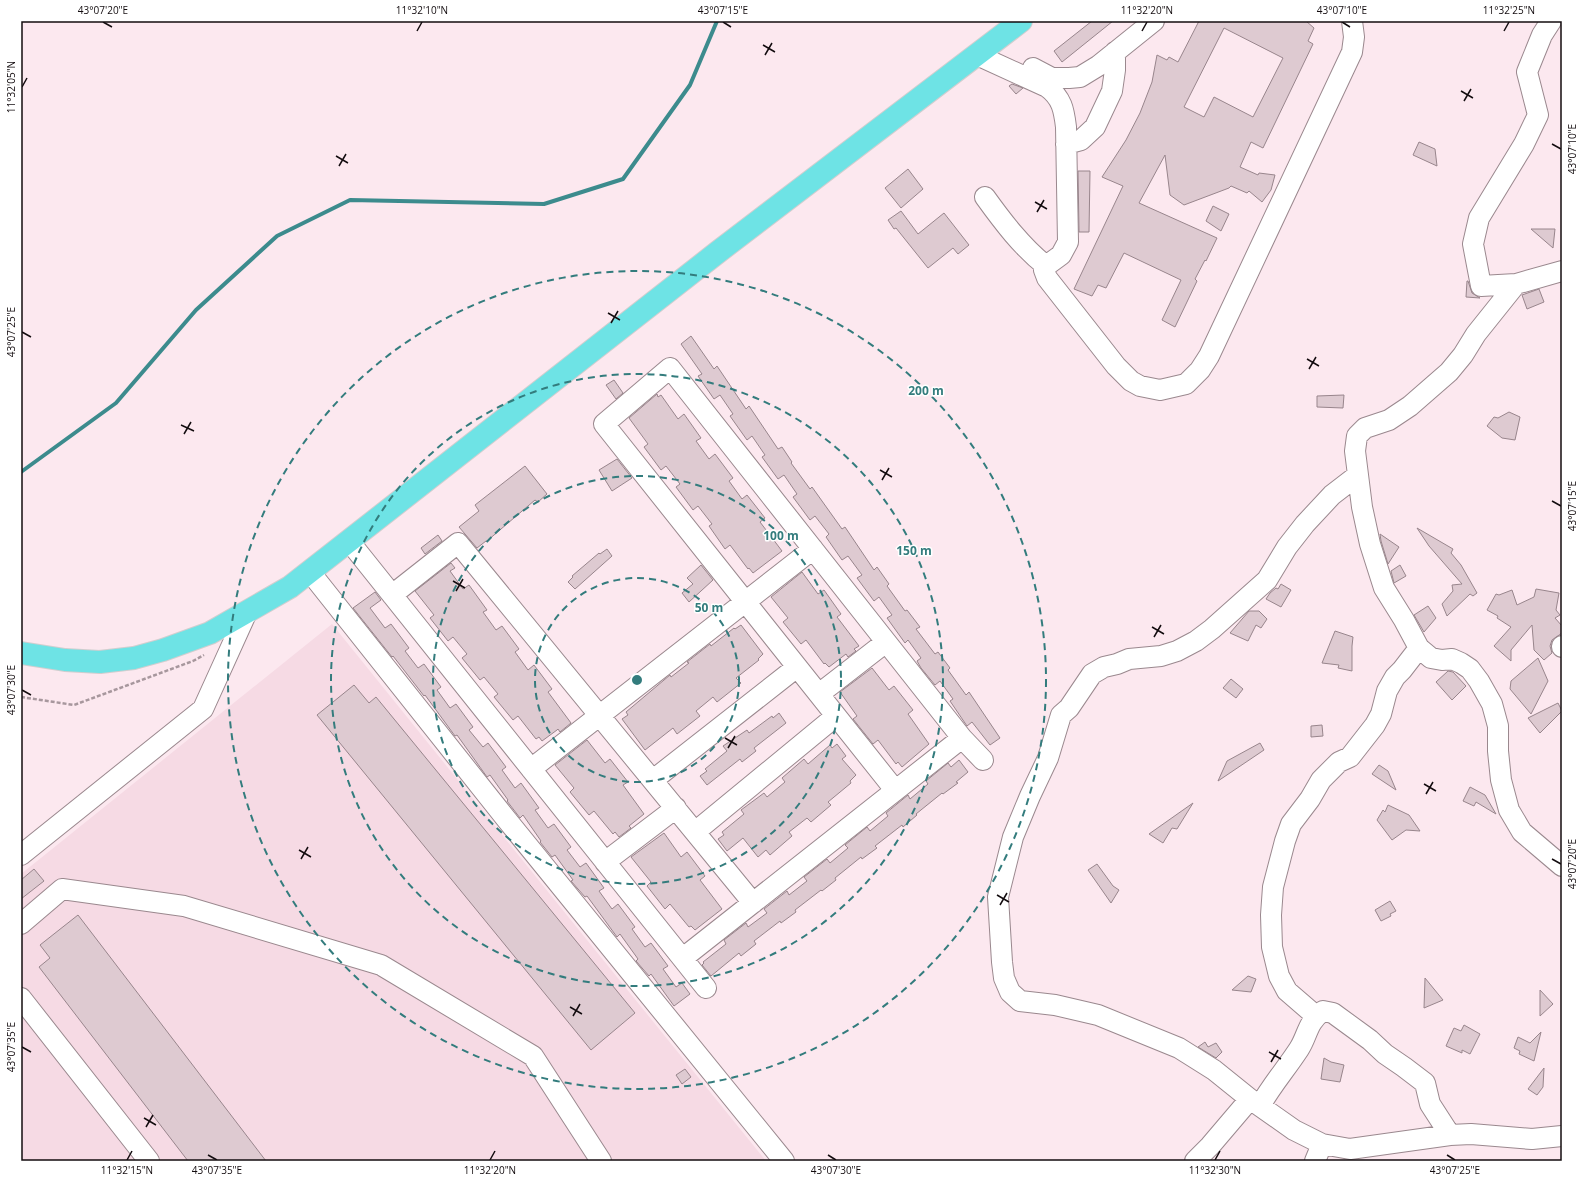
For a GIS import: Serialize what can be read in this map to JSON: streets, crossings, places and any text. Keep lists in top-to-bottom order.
{
  "coordinates": [
    "43°07'20\"E",
    "11°32'10\"N",
    "43°07'15\"E",
    "11°32'20\"N",
    "43°07'10\"E",
    "11°32'25\"N",
    "11°32'05\"N",
    "43°07'25\"E",
    "43°07'30\"E",
    "43°07'35\"E",
    "11°32'15\"N",
    "11°32'30\"N"
  ],
  "rings": [
    "200 m",
    "100 m",
    "150 m",
    "50 m"
  ]
}
